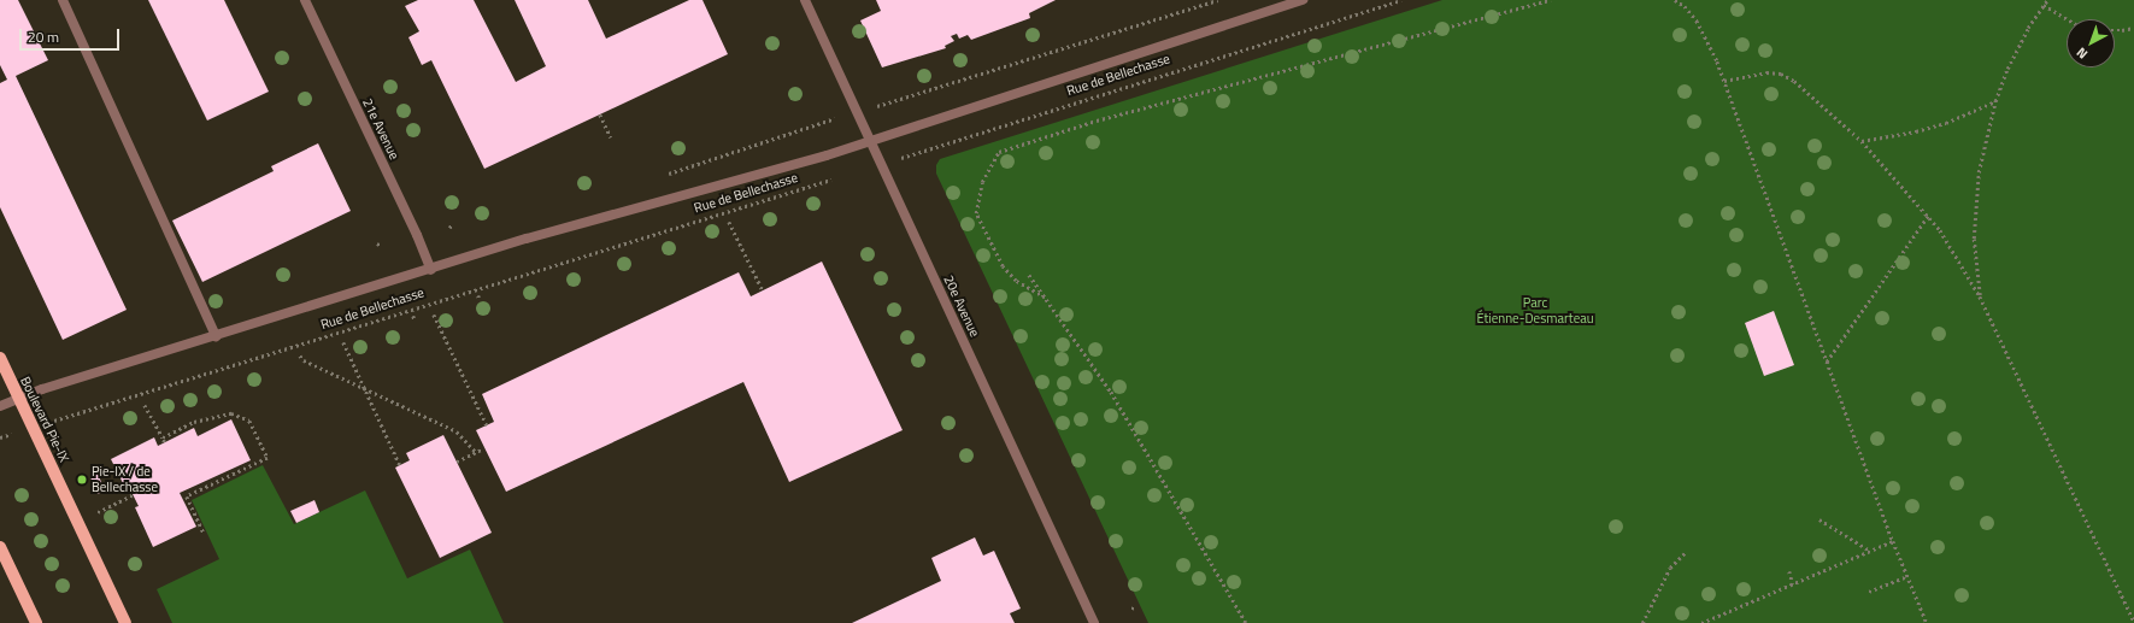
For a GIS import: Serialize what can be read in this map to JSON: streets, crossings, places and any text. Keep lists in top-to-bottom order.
{
  "streets": {
    "main road": ["Boulevard Pie-IX"],
    "street": ["Rue de Bellechasse", "21e Avenue", "20e Avenue"]
  },
  "crossings": [
    ["Rue de Bellechasse", "21e Avenue"],
    ["Rue de Bellechasse", "20e Avenue"],
    ["Rue de Bellechasse", "Boulevard Pie-IX"]
  ],
  "parks": ["Parc Étienne-Desmarteau"],
  "places": ["Pie-IX / de Bellechasse"],
  "scale_bar": "20 m",
  "north": "bottom left"
}
